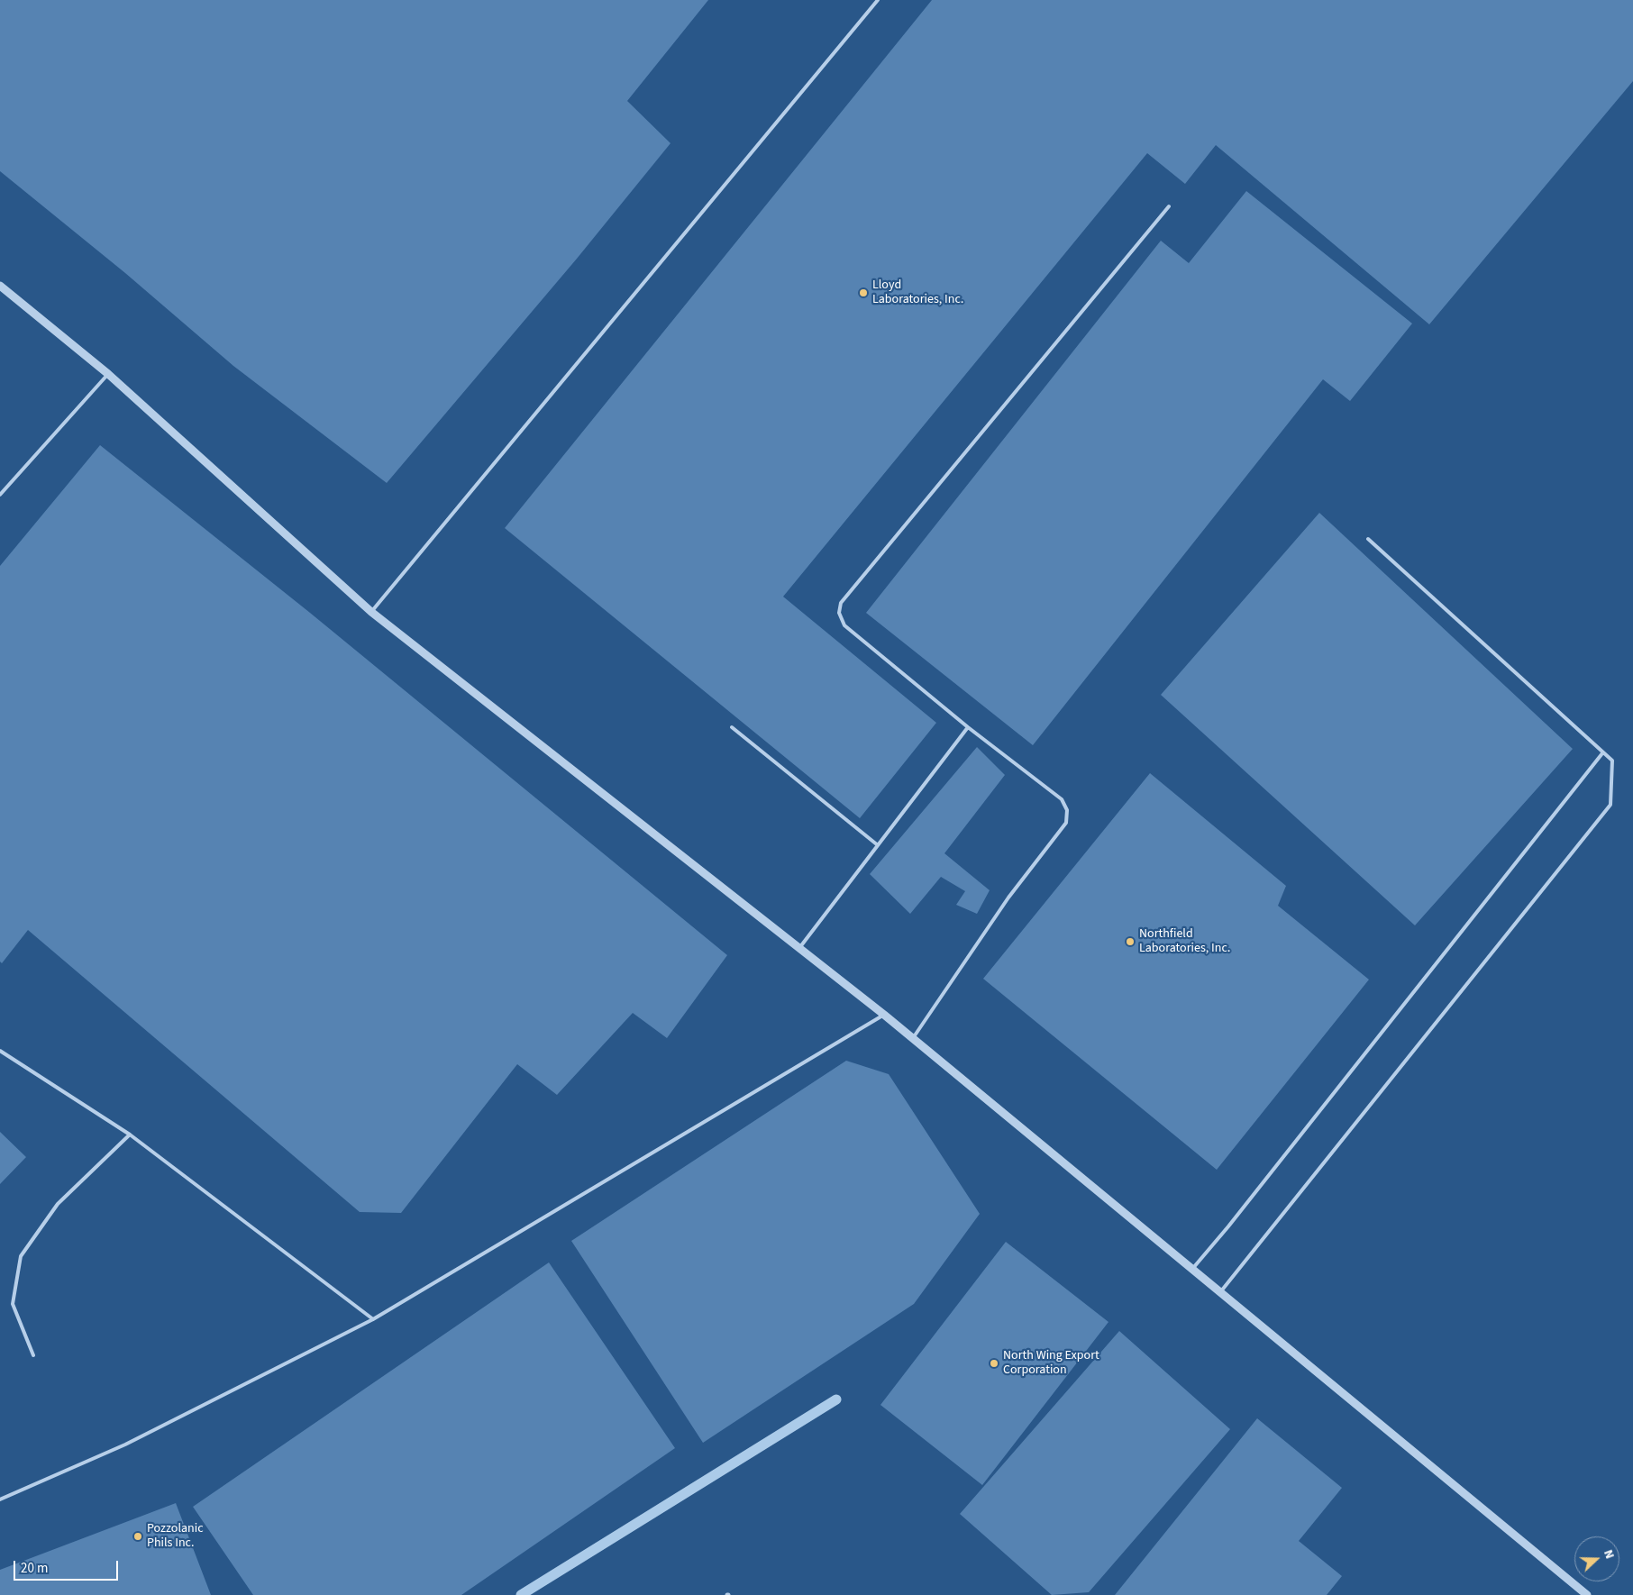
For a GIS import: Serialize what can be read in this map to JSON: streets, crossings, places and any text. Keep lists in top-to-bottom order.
{
  "places": [
    "Lloyd Laboratories, Inc.",
    "Northfield Laboratories, Inc.",
    "North Wing Export Corporation",
    "Pozzolanic Phils Inc."
  ],
  "scale_bar": "20 m",
  "north": "right"
}
